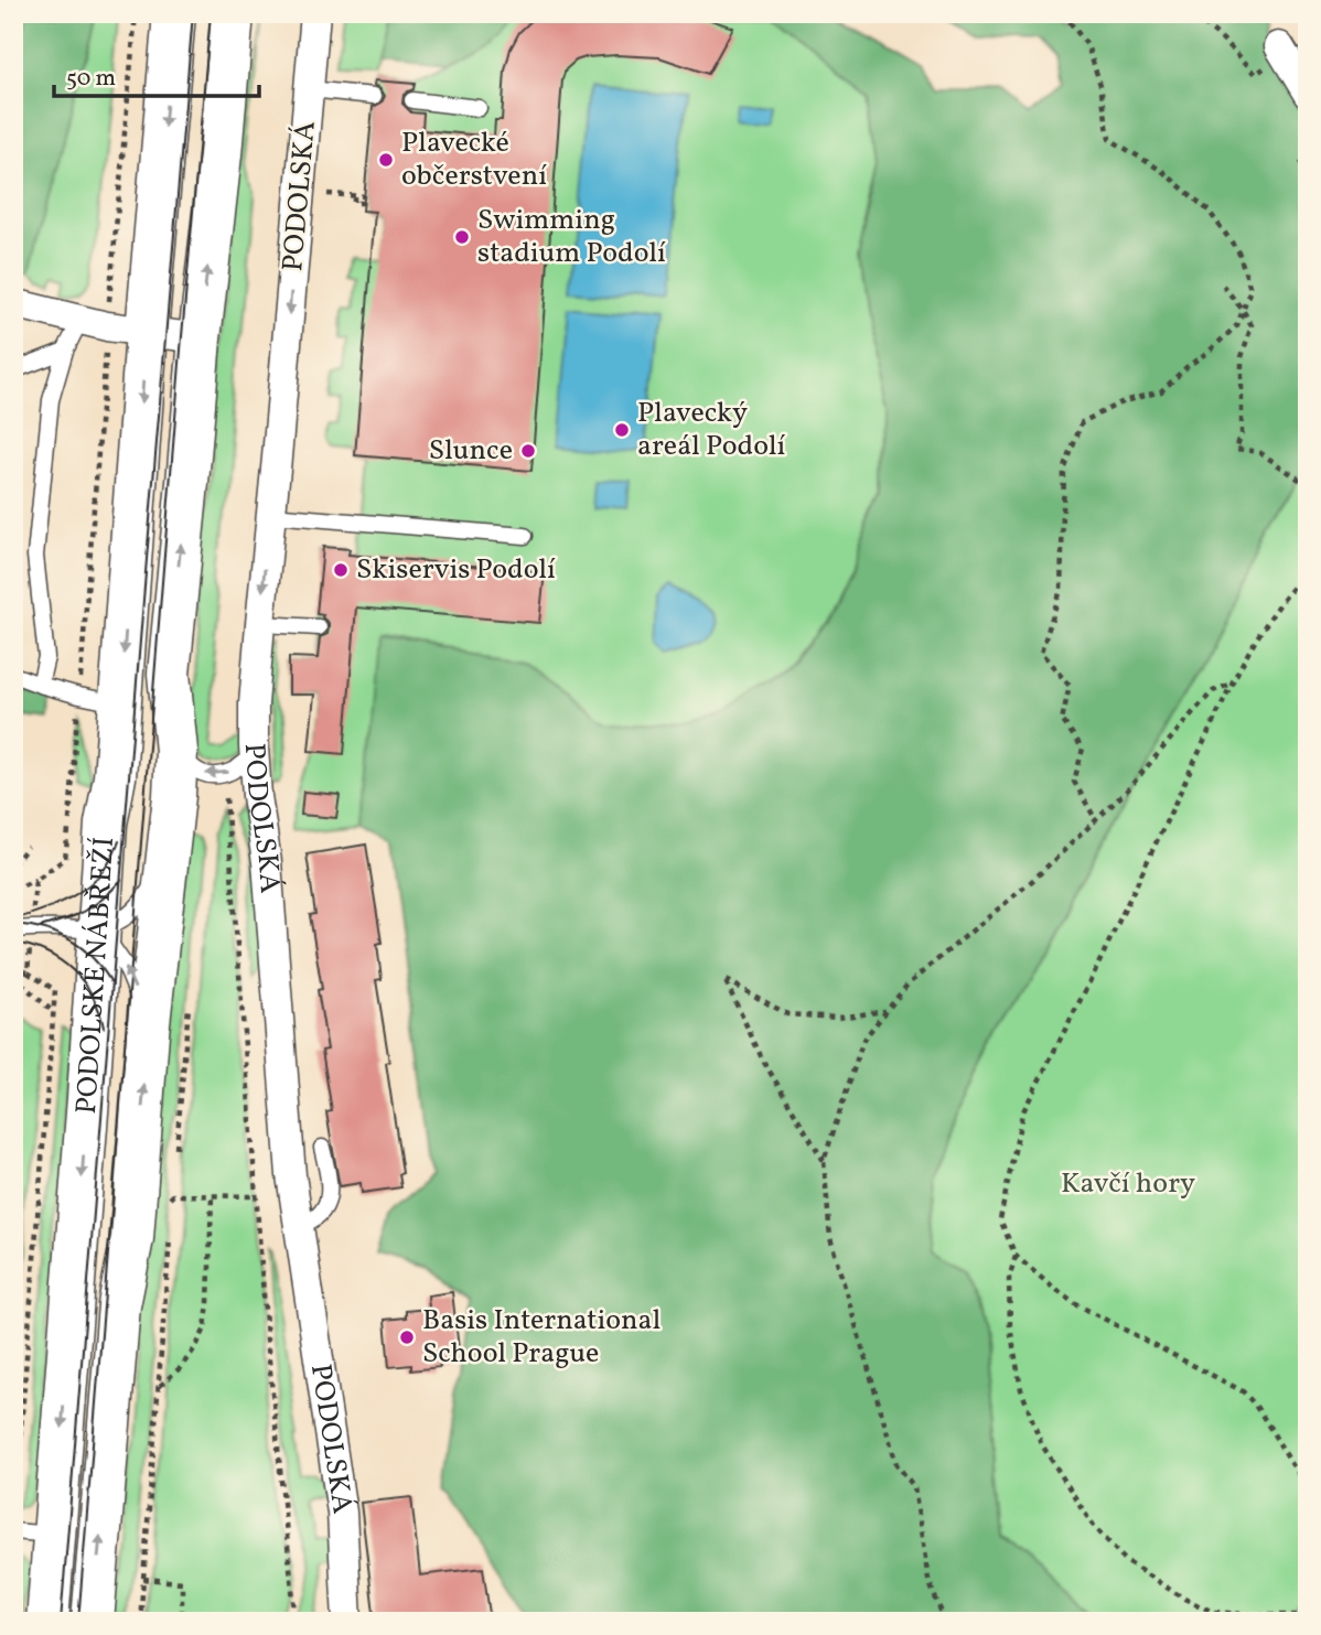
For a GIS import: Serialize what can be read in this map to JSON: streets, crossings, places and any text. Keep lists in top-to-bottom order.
{
  "streets": {
    "main road": ["PODOLSKÉ NÁBŘEŽÍ"],
    "street": ["PODOLSKÁ"]
  },
  "parks": ["Kavčí hory"],
  "places": [
    "Plavecké občerstvení",
    "Swimming stadium Podolí",
    "Plavecký areál Podolí",
    "Slunce",
    "Skiservis Podolí",
    "Basis International School Prague"
  ],
  "scale_bar": "50 m"
}
